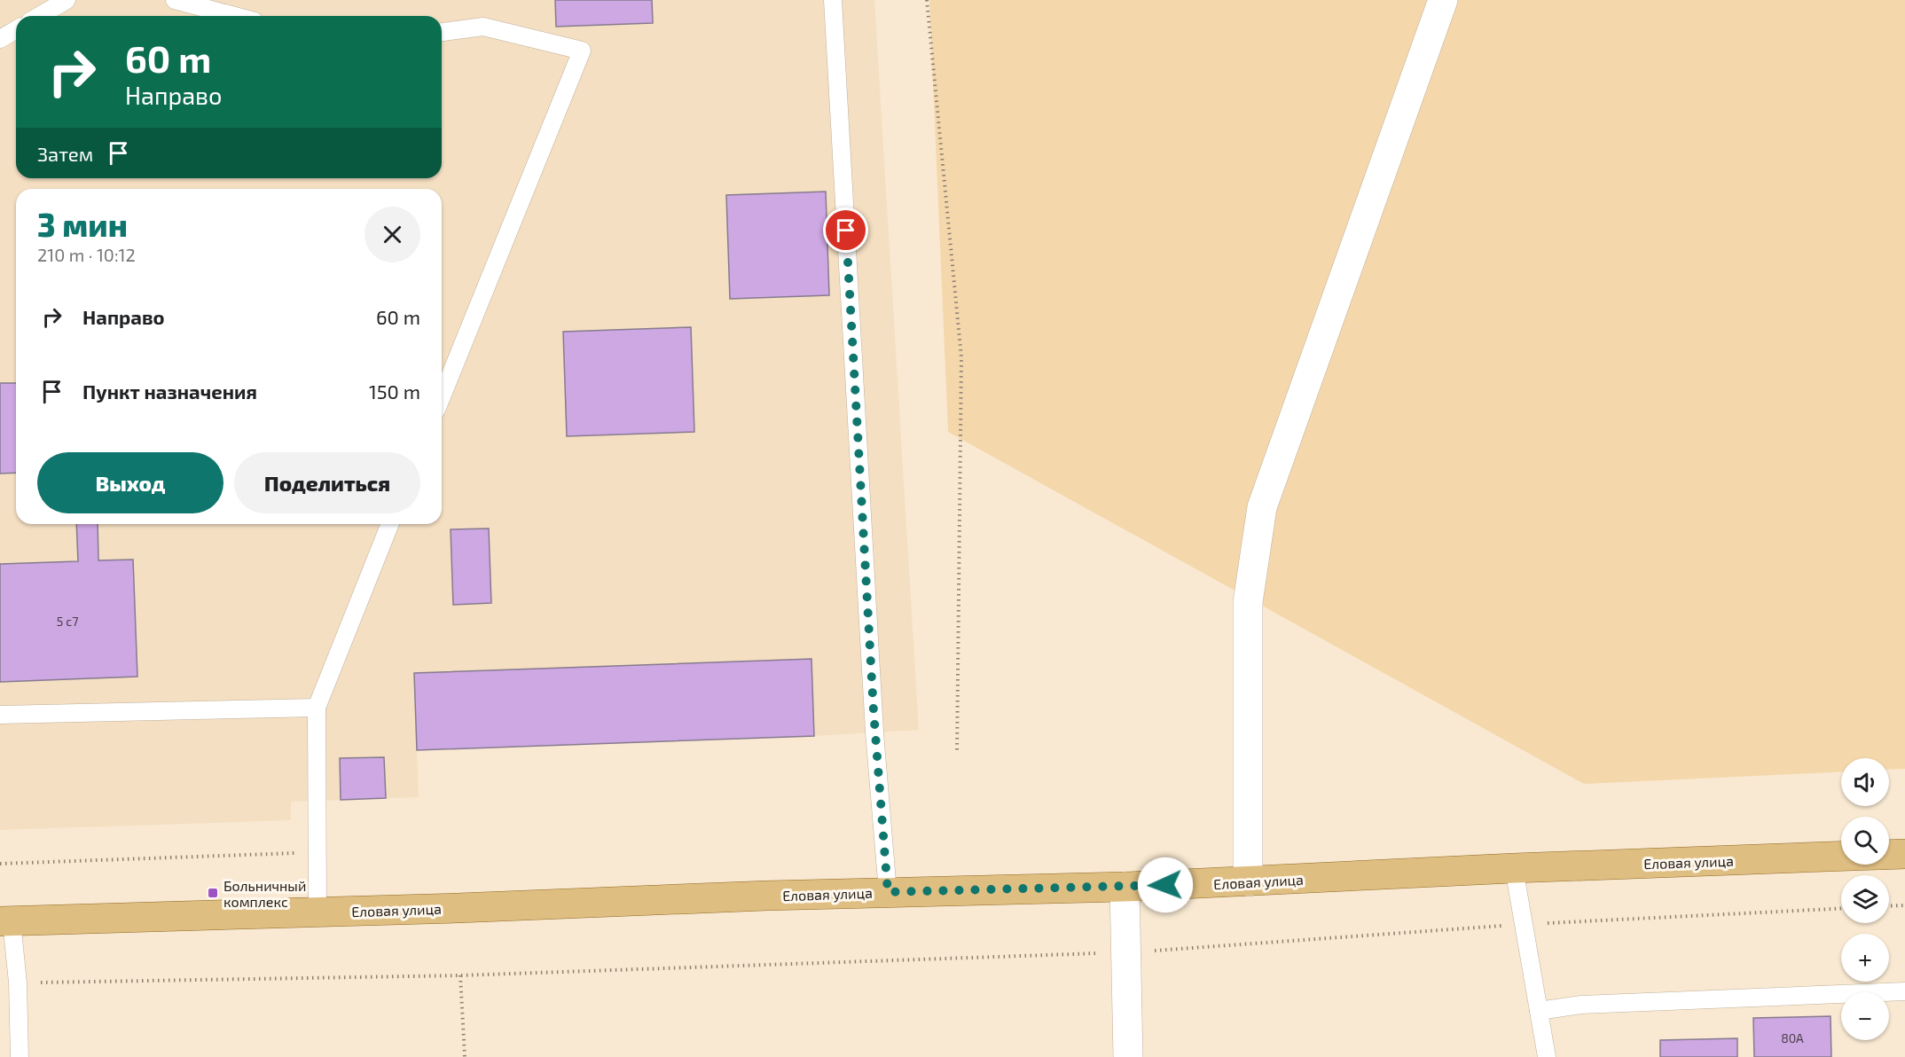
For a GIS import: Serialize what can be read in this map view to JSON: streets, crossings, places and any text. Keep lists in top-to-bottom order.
{
  "streets": {
    "main road": ["Еловая улица"]
  },
  "places": {
    "transit": ["Больничный комплекс"]
  },
  "house_numbers": ["5 с7", "80А"],
  "page": {
    "turn": ["60 m", "Направо"],
    "then": "Затем",
    "heading": ["3 мин", "210 m · 10:12"],
    "list": [
      {
        "name": "Направо",
        "value": "60 m"
      },
      {
        "name": "Пункт назначения",
        "value": "150 m"
      }
    ],
    "buttons": ["Выход", "Поделиться"],
    "map_buttons": ["+", "−"]
  }
}
